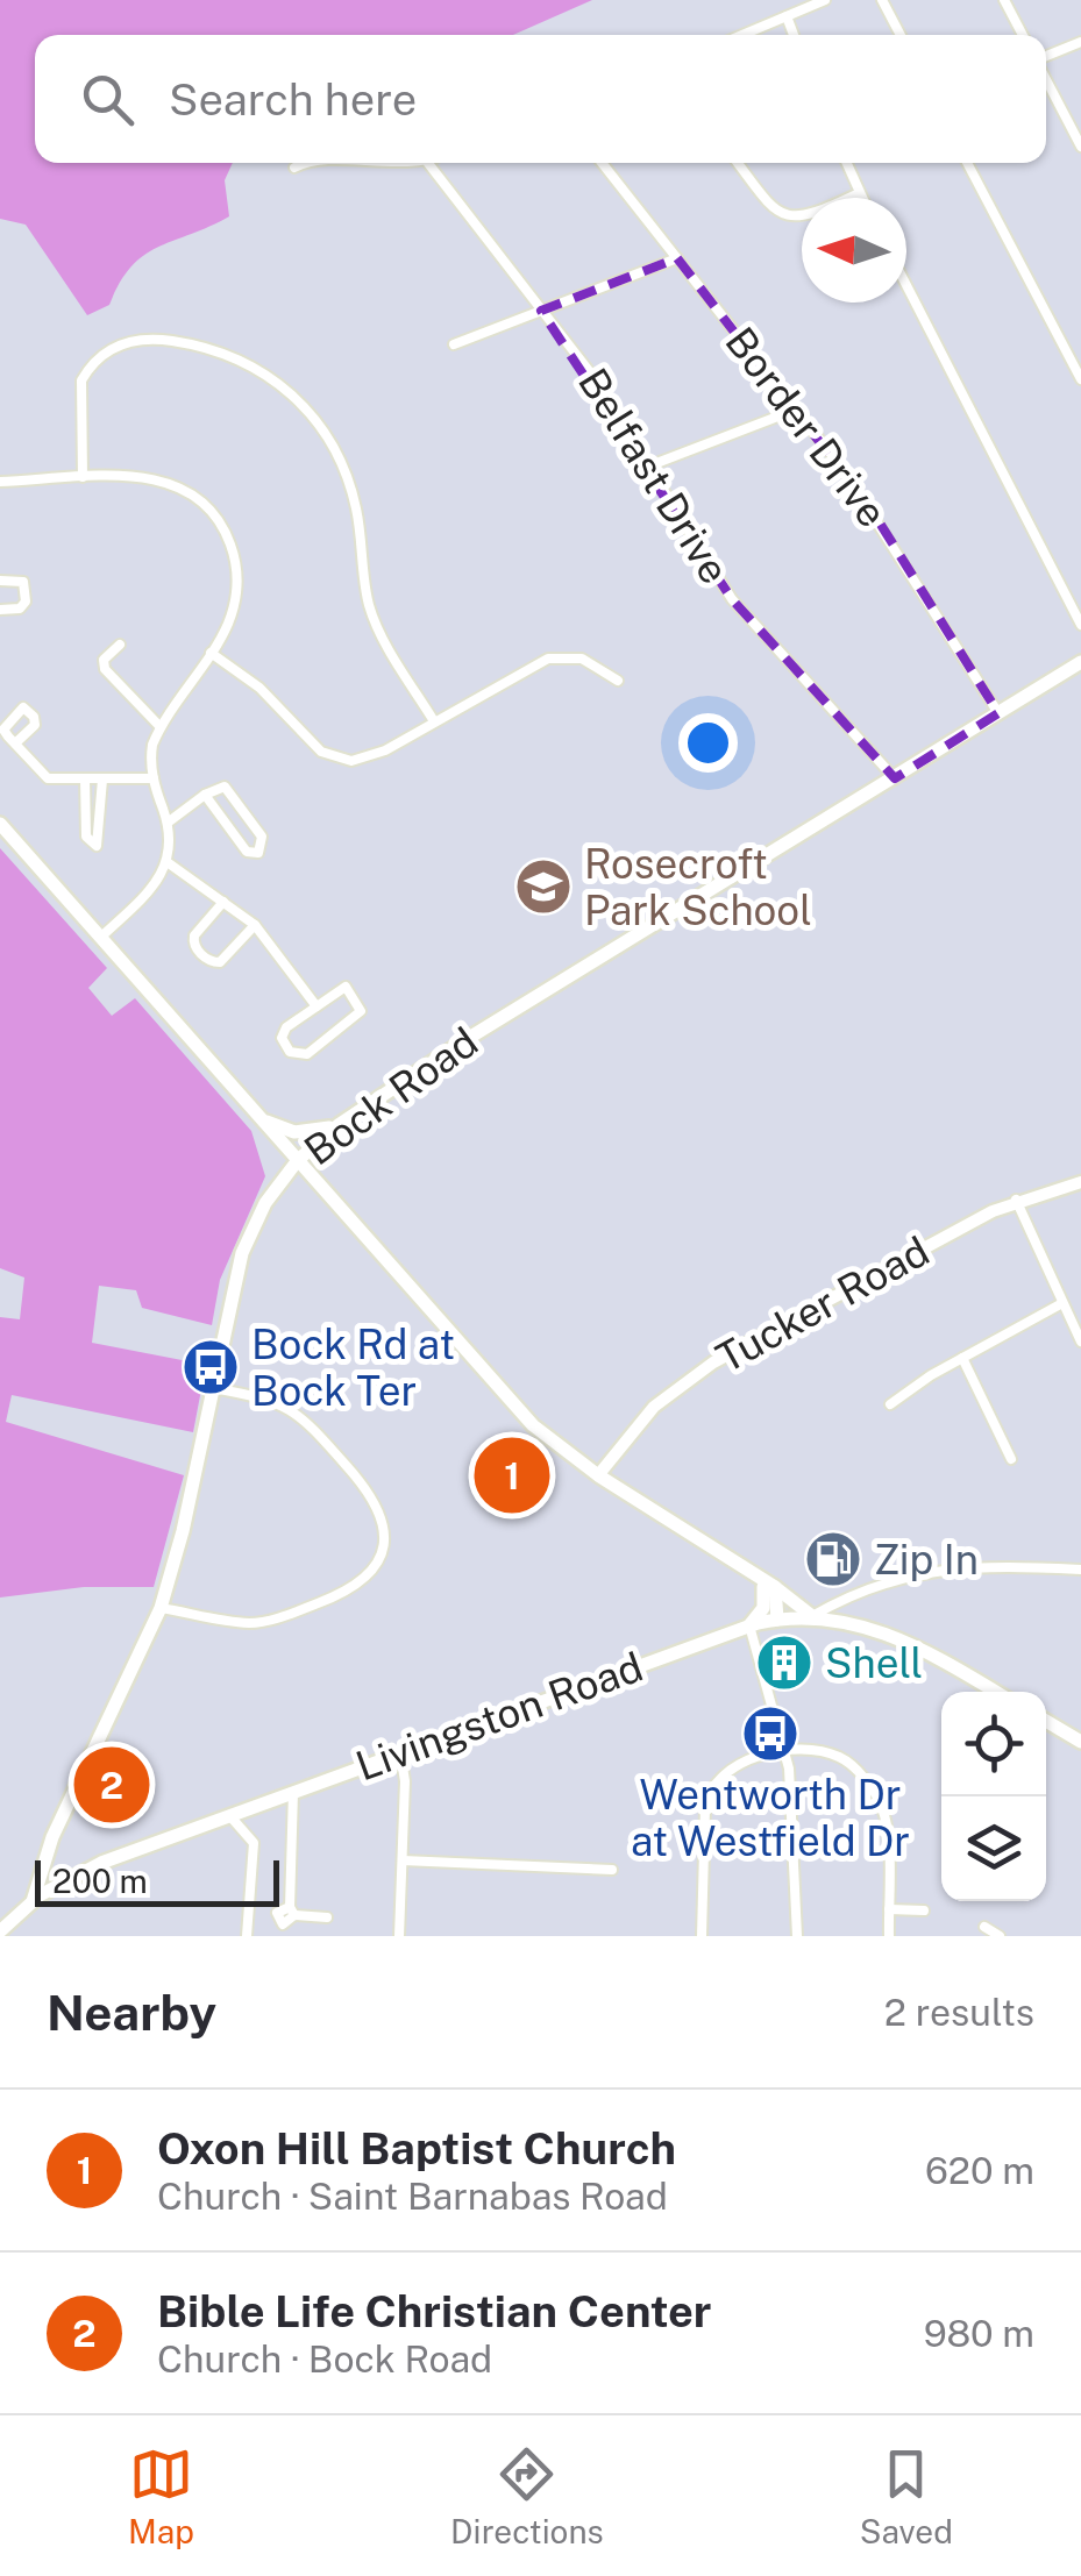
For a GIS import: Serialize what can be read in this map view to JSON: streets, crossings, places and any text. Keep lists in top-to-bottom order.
{
  "streets": {
    "main road": ["Bock Road", "Livingston Road"],
    "street": ["Border Drive", "Belfast Drive", "Tucker Road"]
  },
  "crossings": [
    ["Border Drive", "Bock Road"],
    ["Belfast Drive", "Bock Road"],
    ["Bock Road", "Livingston Road"]
  ],
  "places": {
    "school or university": ["Rosecroft Park School"],
    "bus stop": ["Bock Rd at Bock Ter", "Wentworth Dr at Westfield Dr"],
    "fuel station": ["Zip In"],
    "building": ["Shell"]
  },
  "scale_bar": "200 m",
  "north": "left",
  "page": {
    "search": "Search here",
    "pins": ["1", "2"],
    "scale": "200 m",
    "heading": ["Nearby", "2 results"],
    "list": [
      {
        "mark": "1",
        "name": "Oxon Hill Baptist Church",
        "note": "Church · Saint Barnabas Road",
        "value": "620 m"
      },
      {
        "mark": "2",
        "name": "Bible Life Christian Center",
        "note": "Church · Bock Road",
        "value": "980 m"
      }
    ],
    "nav": ["Map", "Directions", "Saved"]
  }
}
